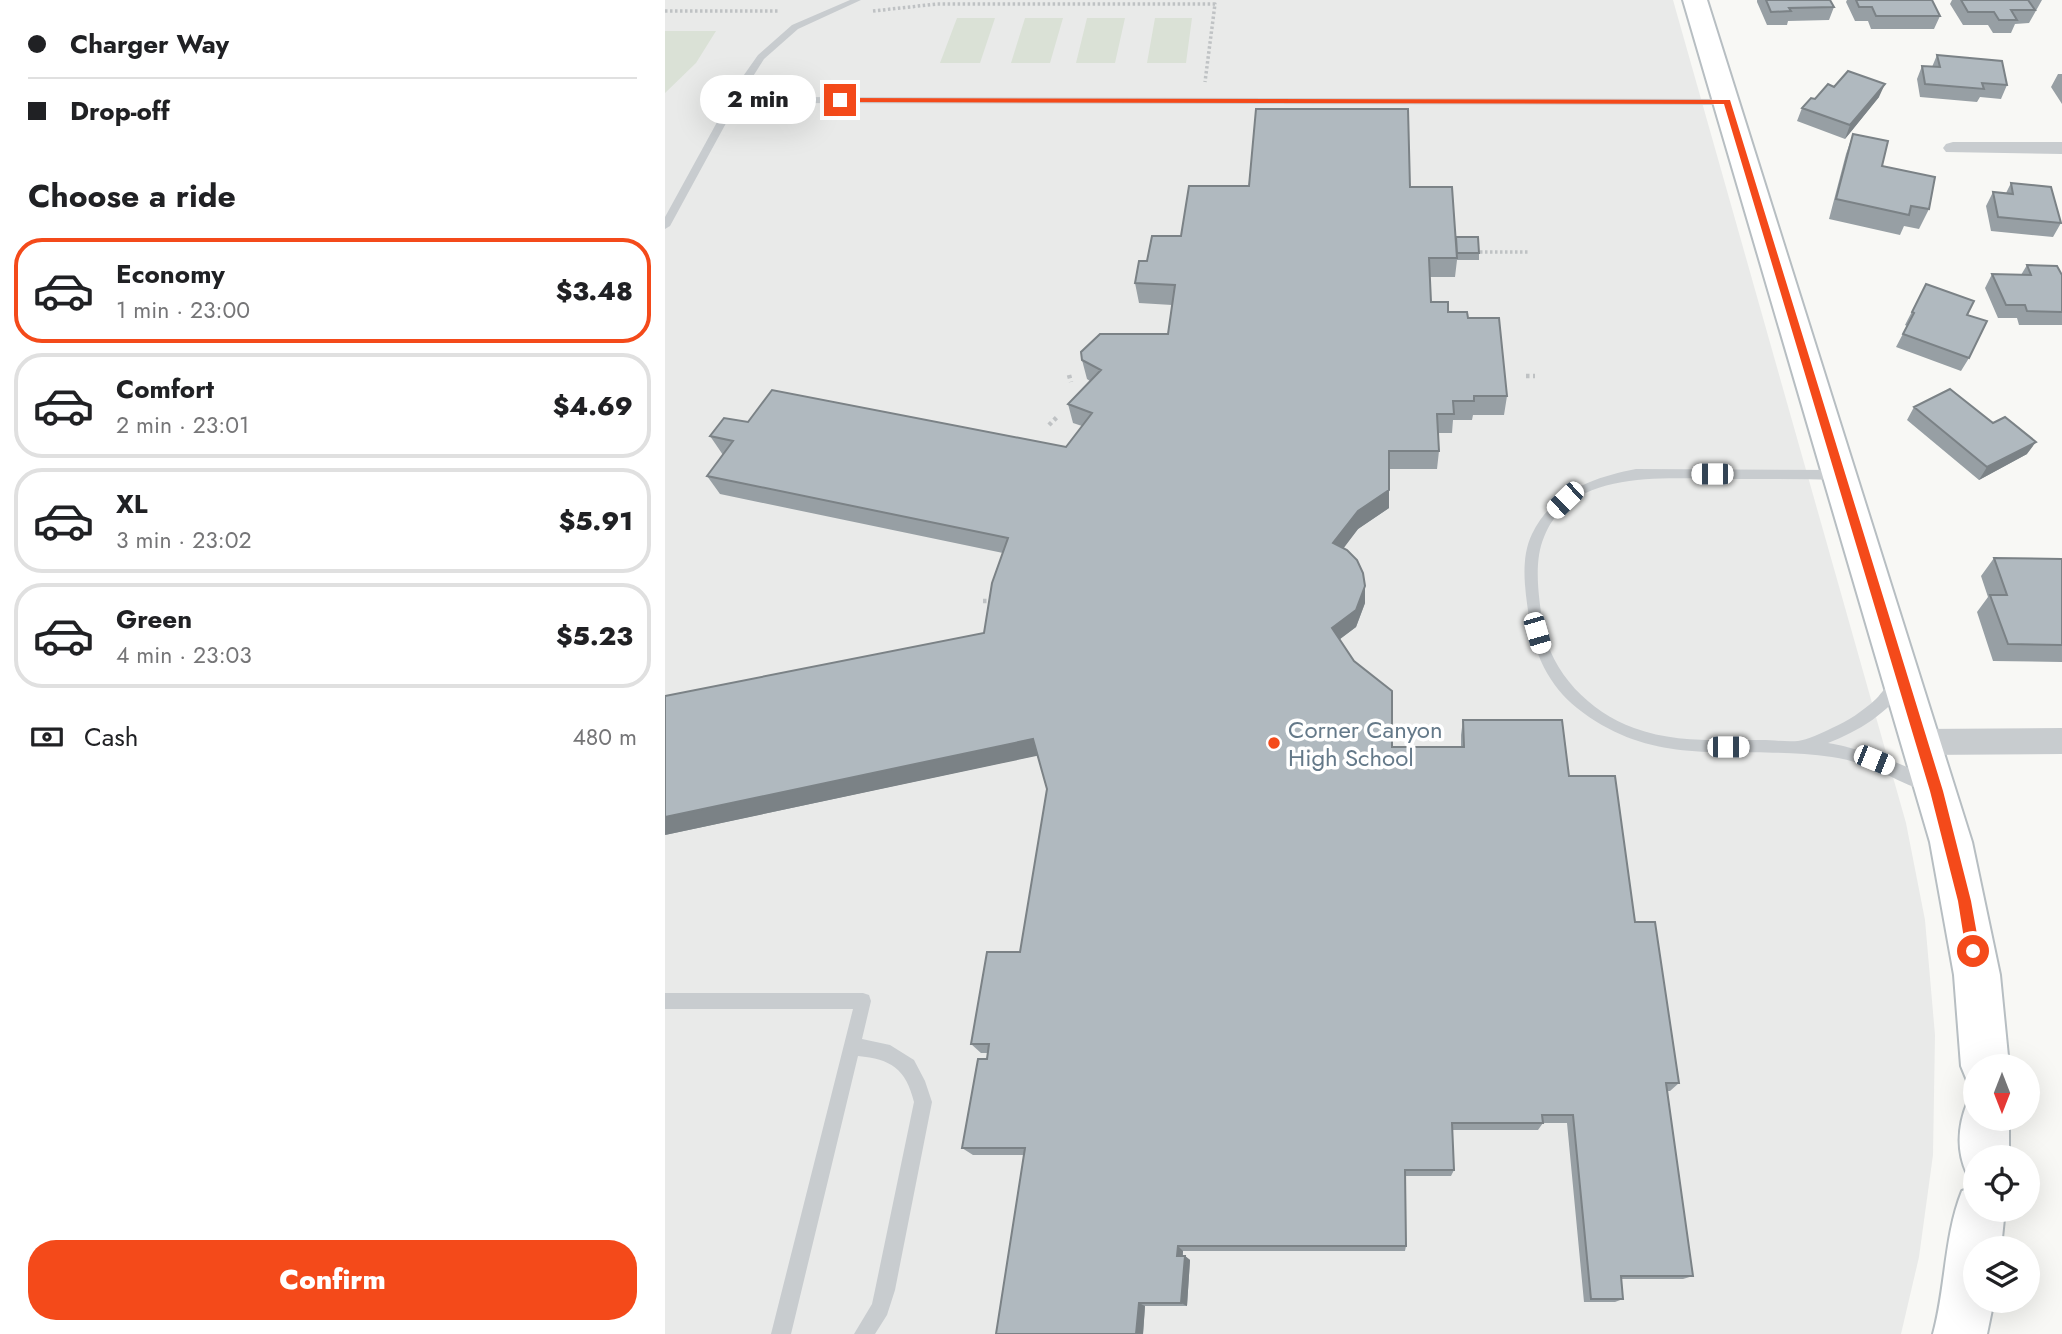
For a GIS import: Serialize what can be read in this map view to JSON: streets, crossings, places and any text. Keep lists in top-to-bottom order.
{
  "places": ["Corner Canyon High School"],
  "north": "bottom",
  "page": {
    "banner": ["Charger Way", "Drop-off"],
    "bubble": "2 min",
    "heading": "Choose a ride",
    "list": [
      {
        "name": "Economy",
        "note": "1 min · 23:00",
        "value": "$3.48"
      },
      {
        "name": "Comfort",
        "note": "2 min · 23:01",
        "value": "$4.69"
      },
      {
        "name": "XL",
        "note": "3 min · 23:02",
        "value": "$5.91"
      },
      {
        "name": "Green",
        "note": "4 min · 23:03",
        "value": "$5.23"
      }
    ],
    "pay": ["Cash", "480 m"],
    "buttons": "Confirm"
  }
}
